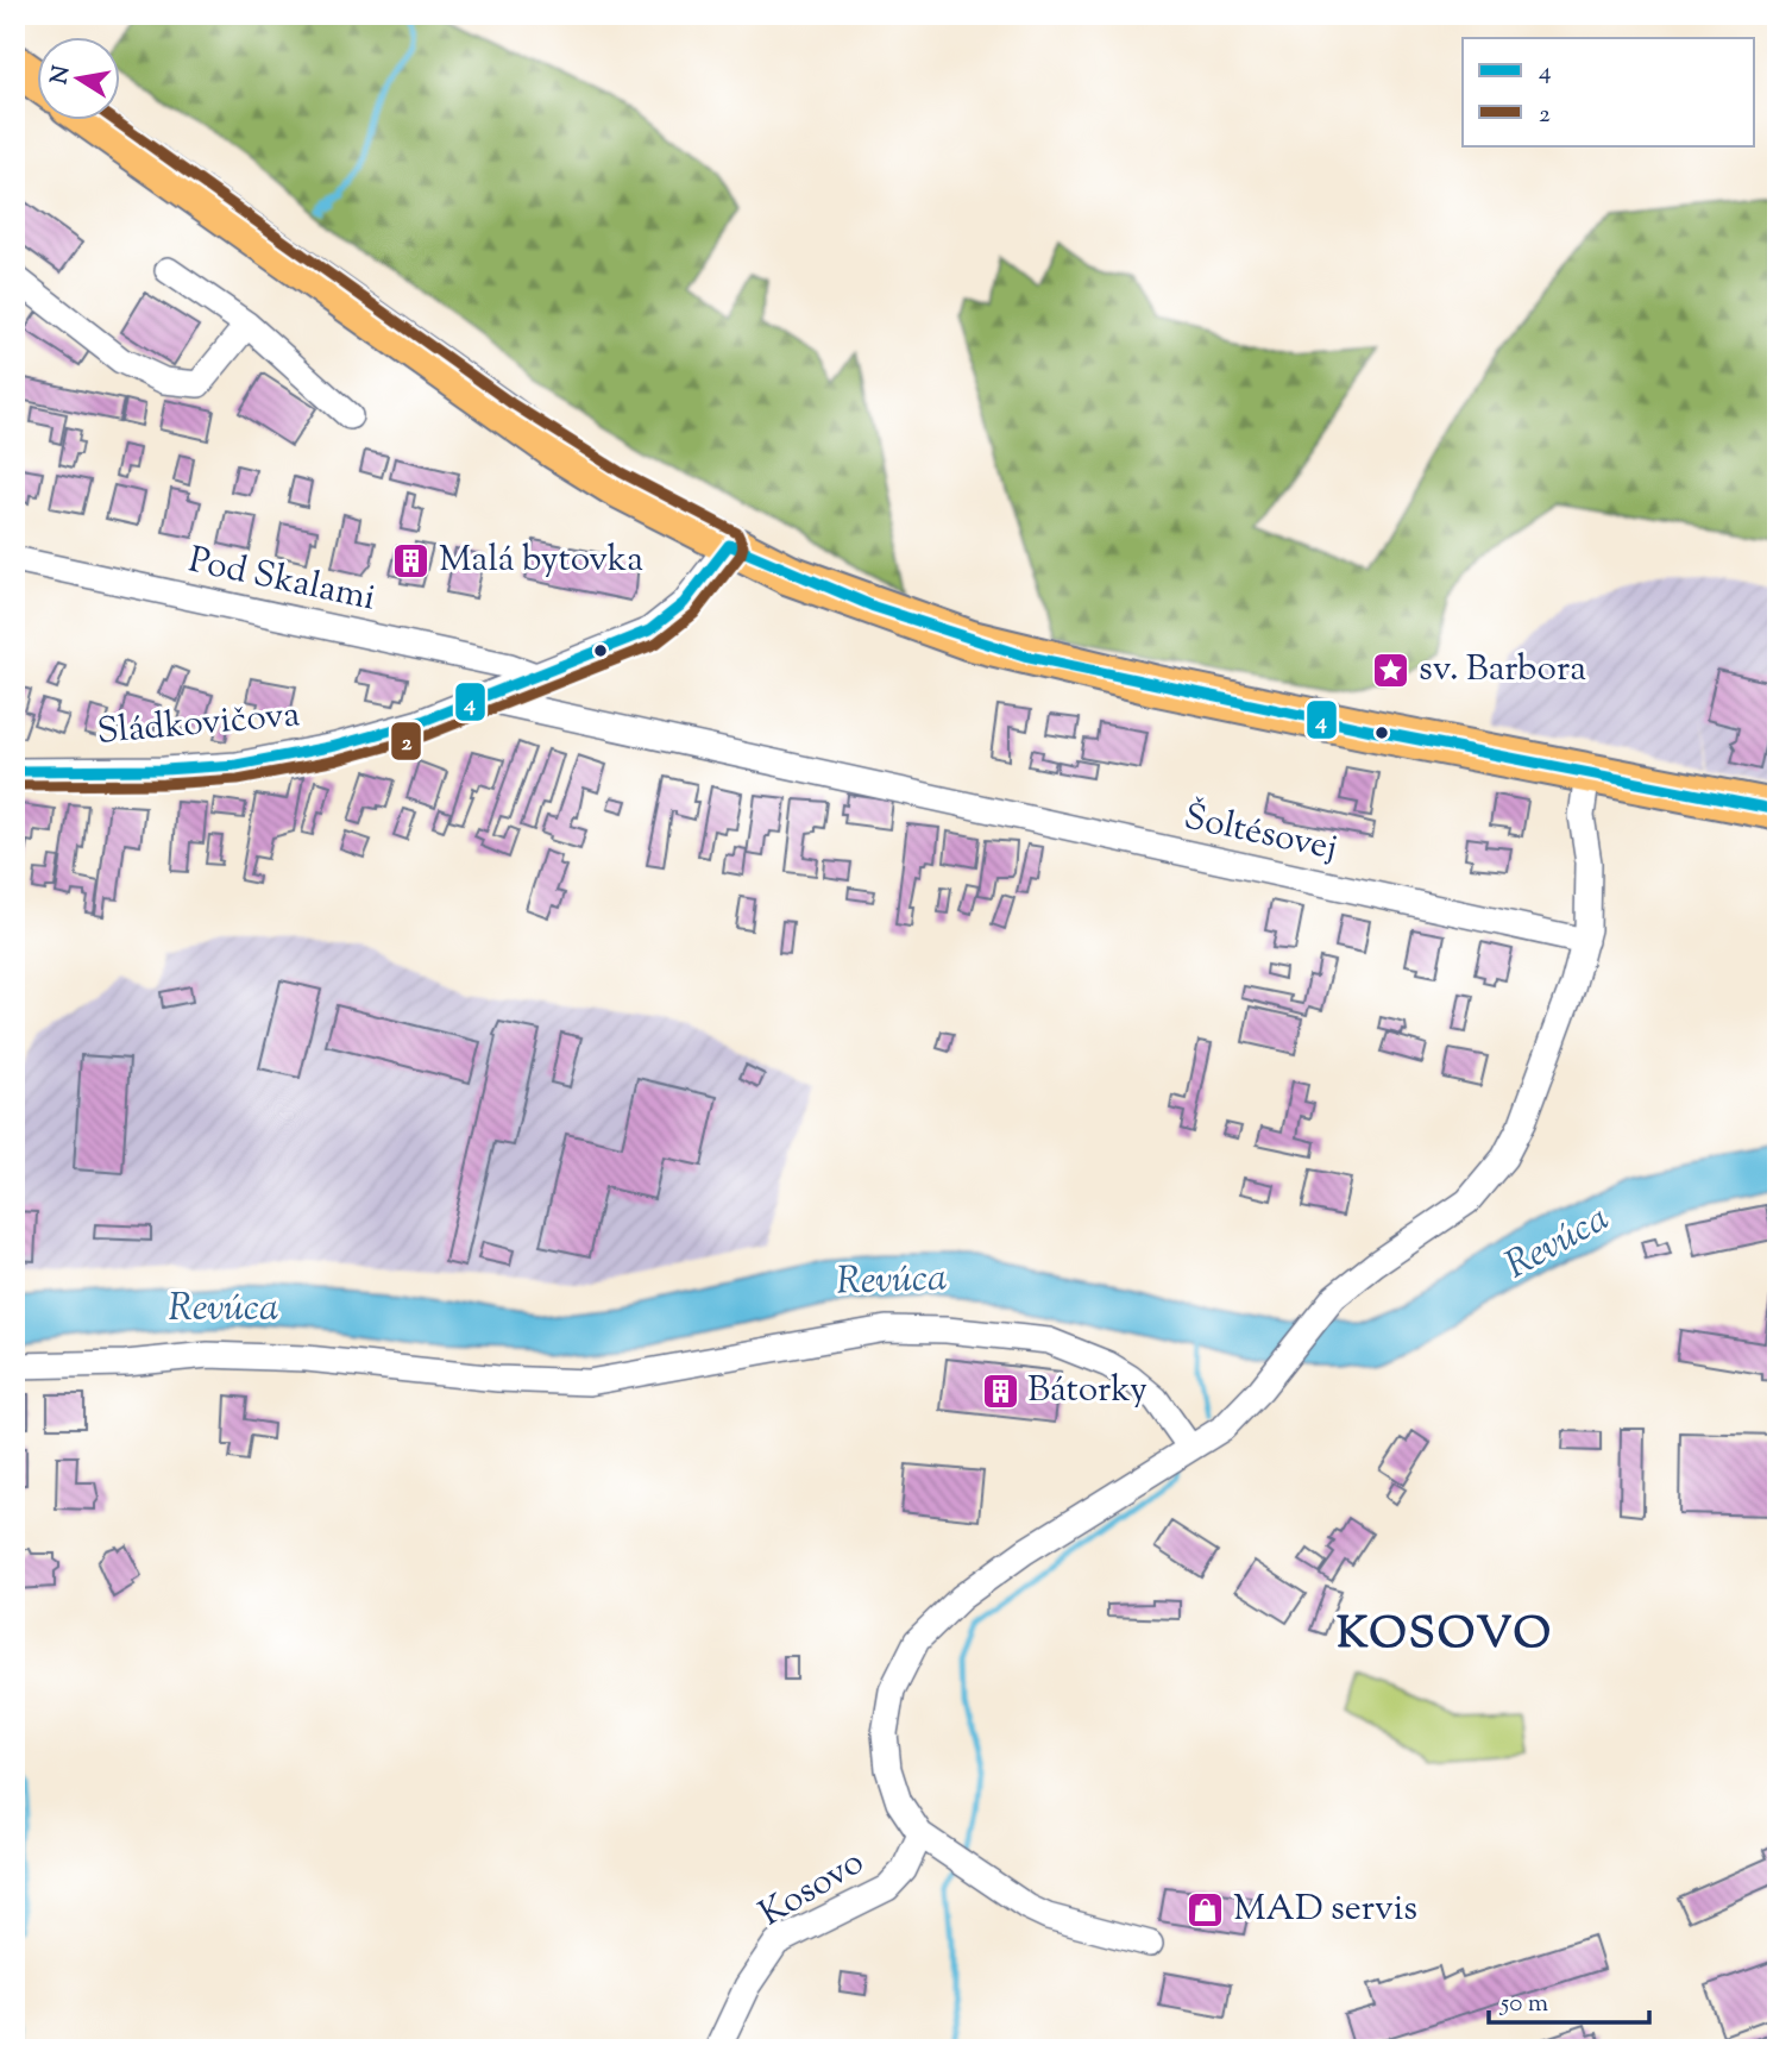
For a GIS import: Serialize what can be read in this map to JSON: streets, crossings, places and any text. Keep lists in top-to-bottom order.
{
  "streets": {
    "street": [
      "Pod Skalami",
      "Sládkovičova",
      "Šoltésovej",
      "Kosovo"
    ]
  },
  "crossings": [
    ["Pod Skalami", "Sládkovičova"],
    ["Sládkovičova", "Šoltésovej"]
  ],
  "districts": ["KOSOVO"],
  "water": ["Revúca"],
  "places": {
    "building": ["Malá bytovka", "Bátorky"],
    "place": ["sv. Barbora"],
    "shop": ["MAD servis"]
  },
  "lines": ["transit line 2", "transit line 4"],
  "legend": ["4", "2"],
  "scale_bar": "50 m",
  "north": "left"
}
